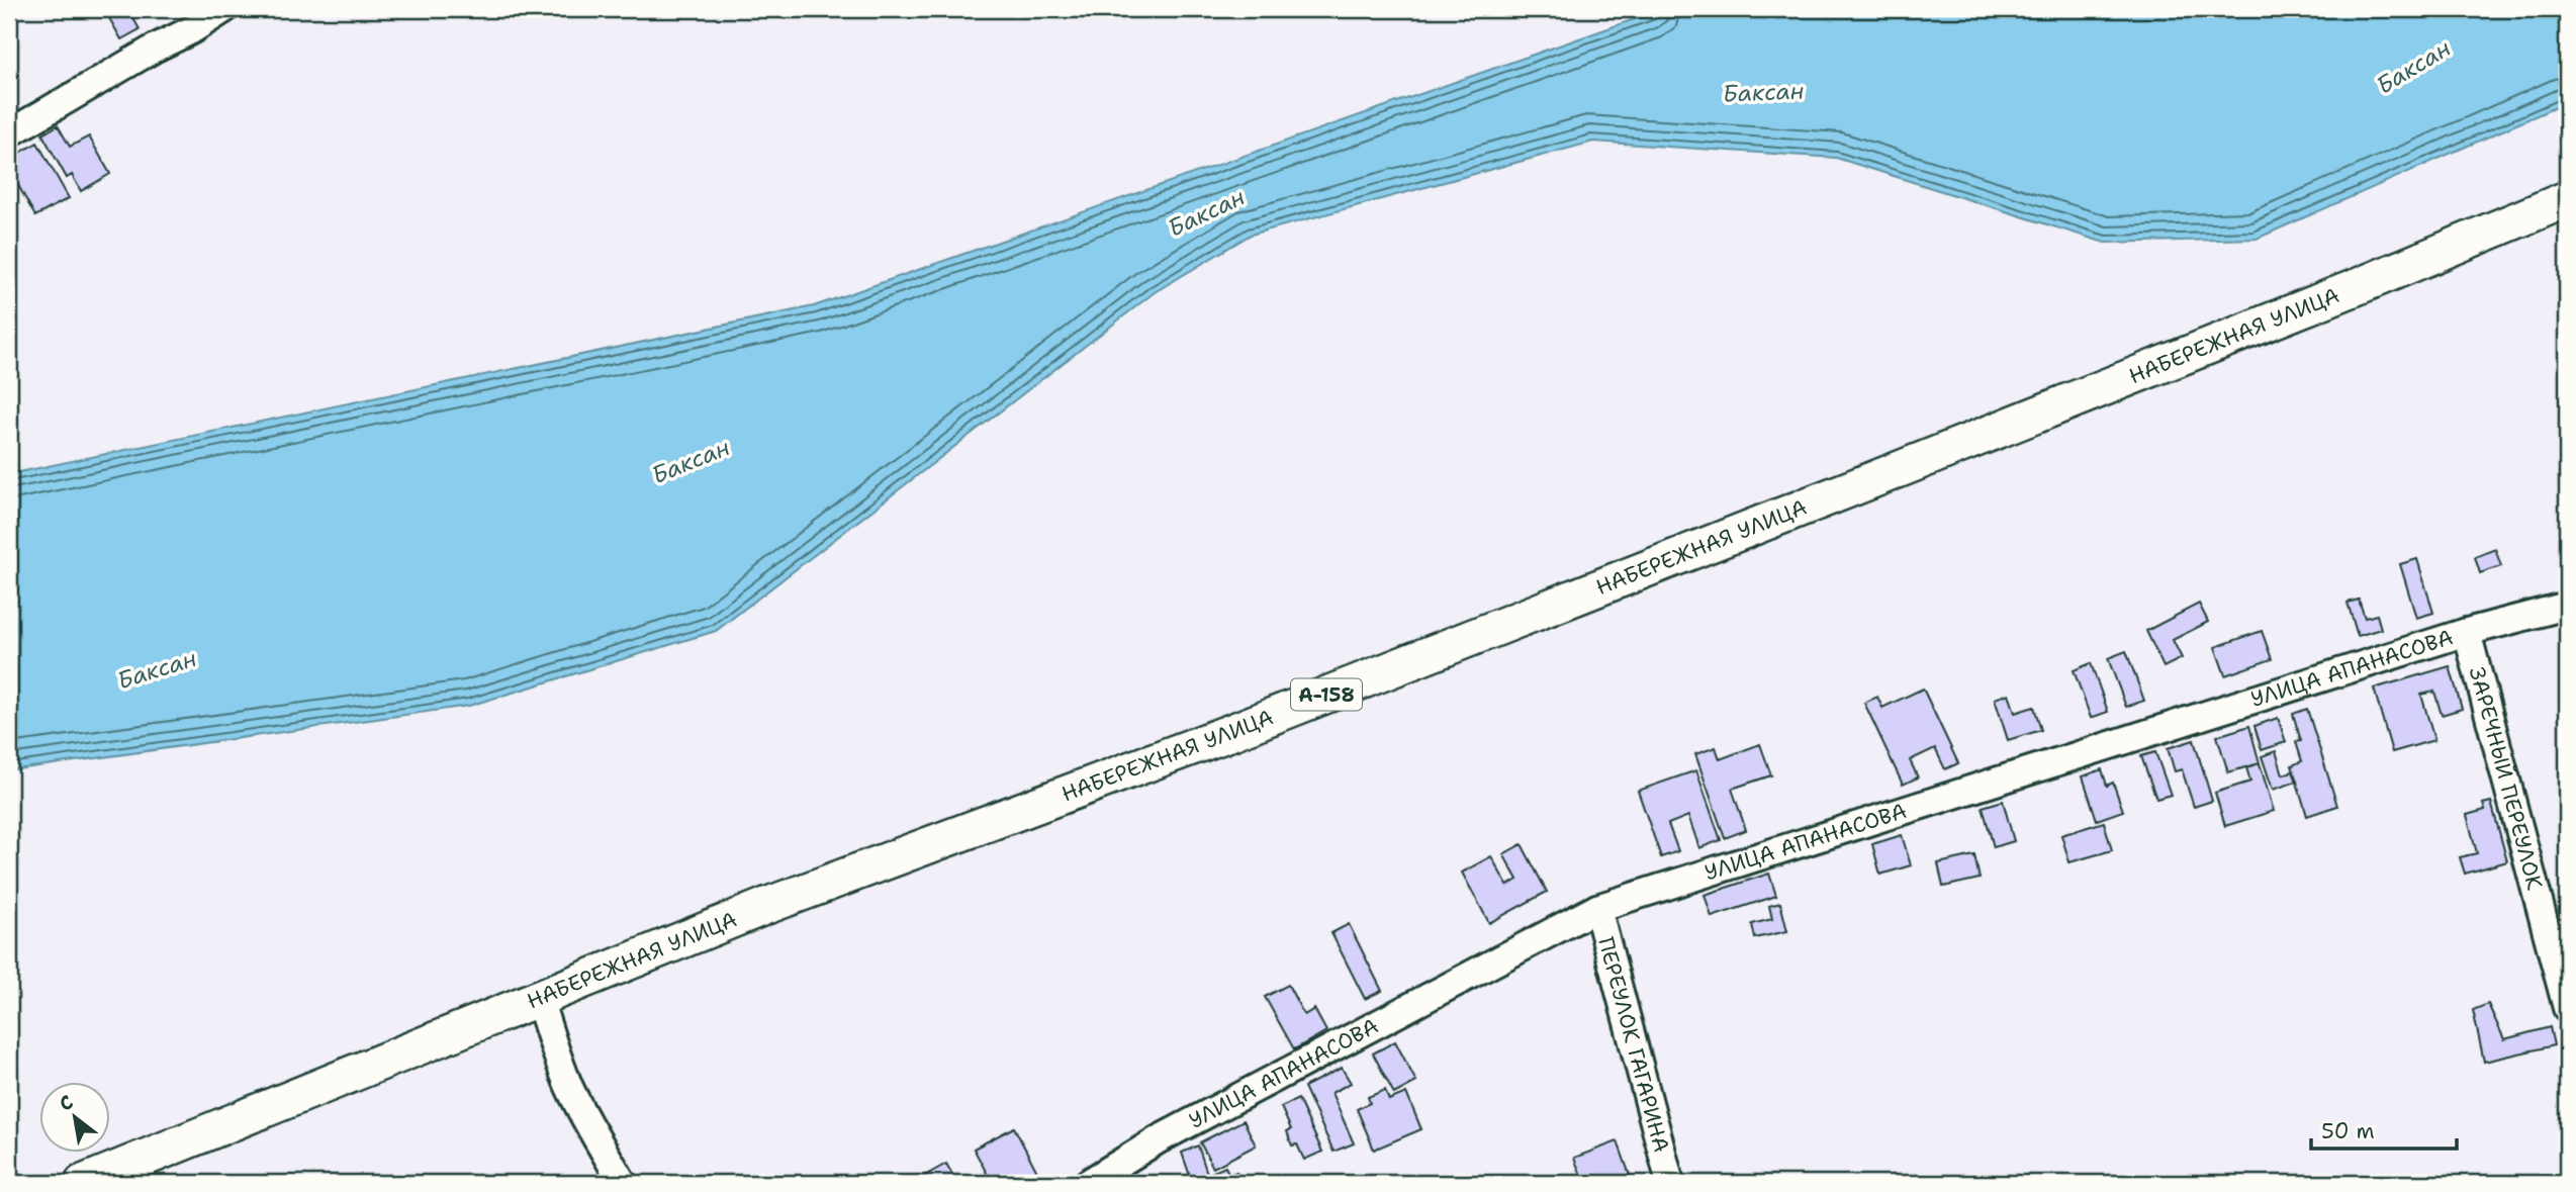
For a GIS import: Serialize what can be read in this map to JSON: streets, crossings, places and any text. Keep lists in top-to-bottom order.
{
  "streets": {
    "main road": ["НАБЕРЕЖНАЯ УЛИЦА", "А-158"],
    "street": ["УЛИЦА АПАНАСОВА", "ЗАРЕЧНЫЙ ПЕРЕУЛОК", "ПЕРЕУЛОК ГАГАРИНА"]
  },
  "crossings": [
    ["УЛИЦА АПАНАСОВА", "ЗАРЕЧНЫЙ ПЕРЕУЛОК"],
    ["УЛИЦА АПАНАСОВА", "ПЕРЕУЛОК ГАГАРИНА"]
  ],
  "water": ["Баксан"],
  "scale_bar": "50 m",
  "north": "top left"
}
